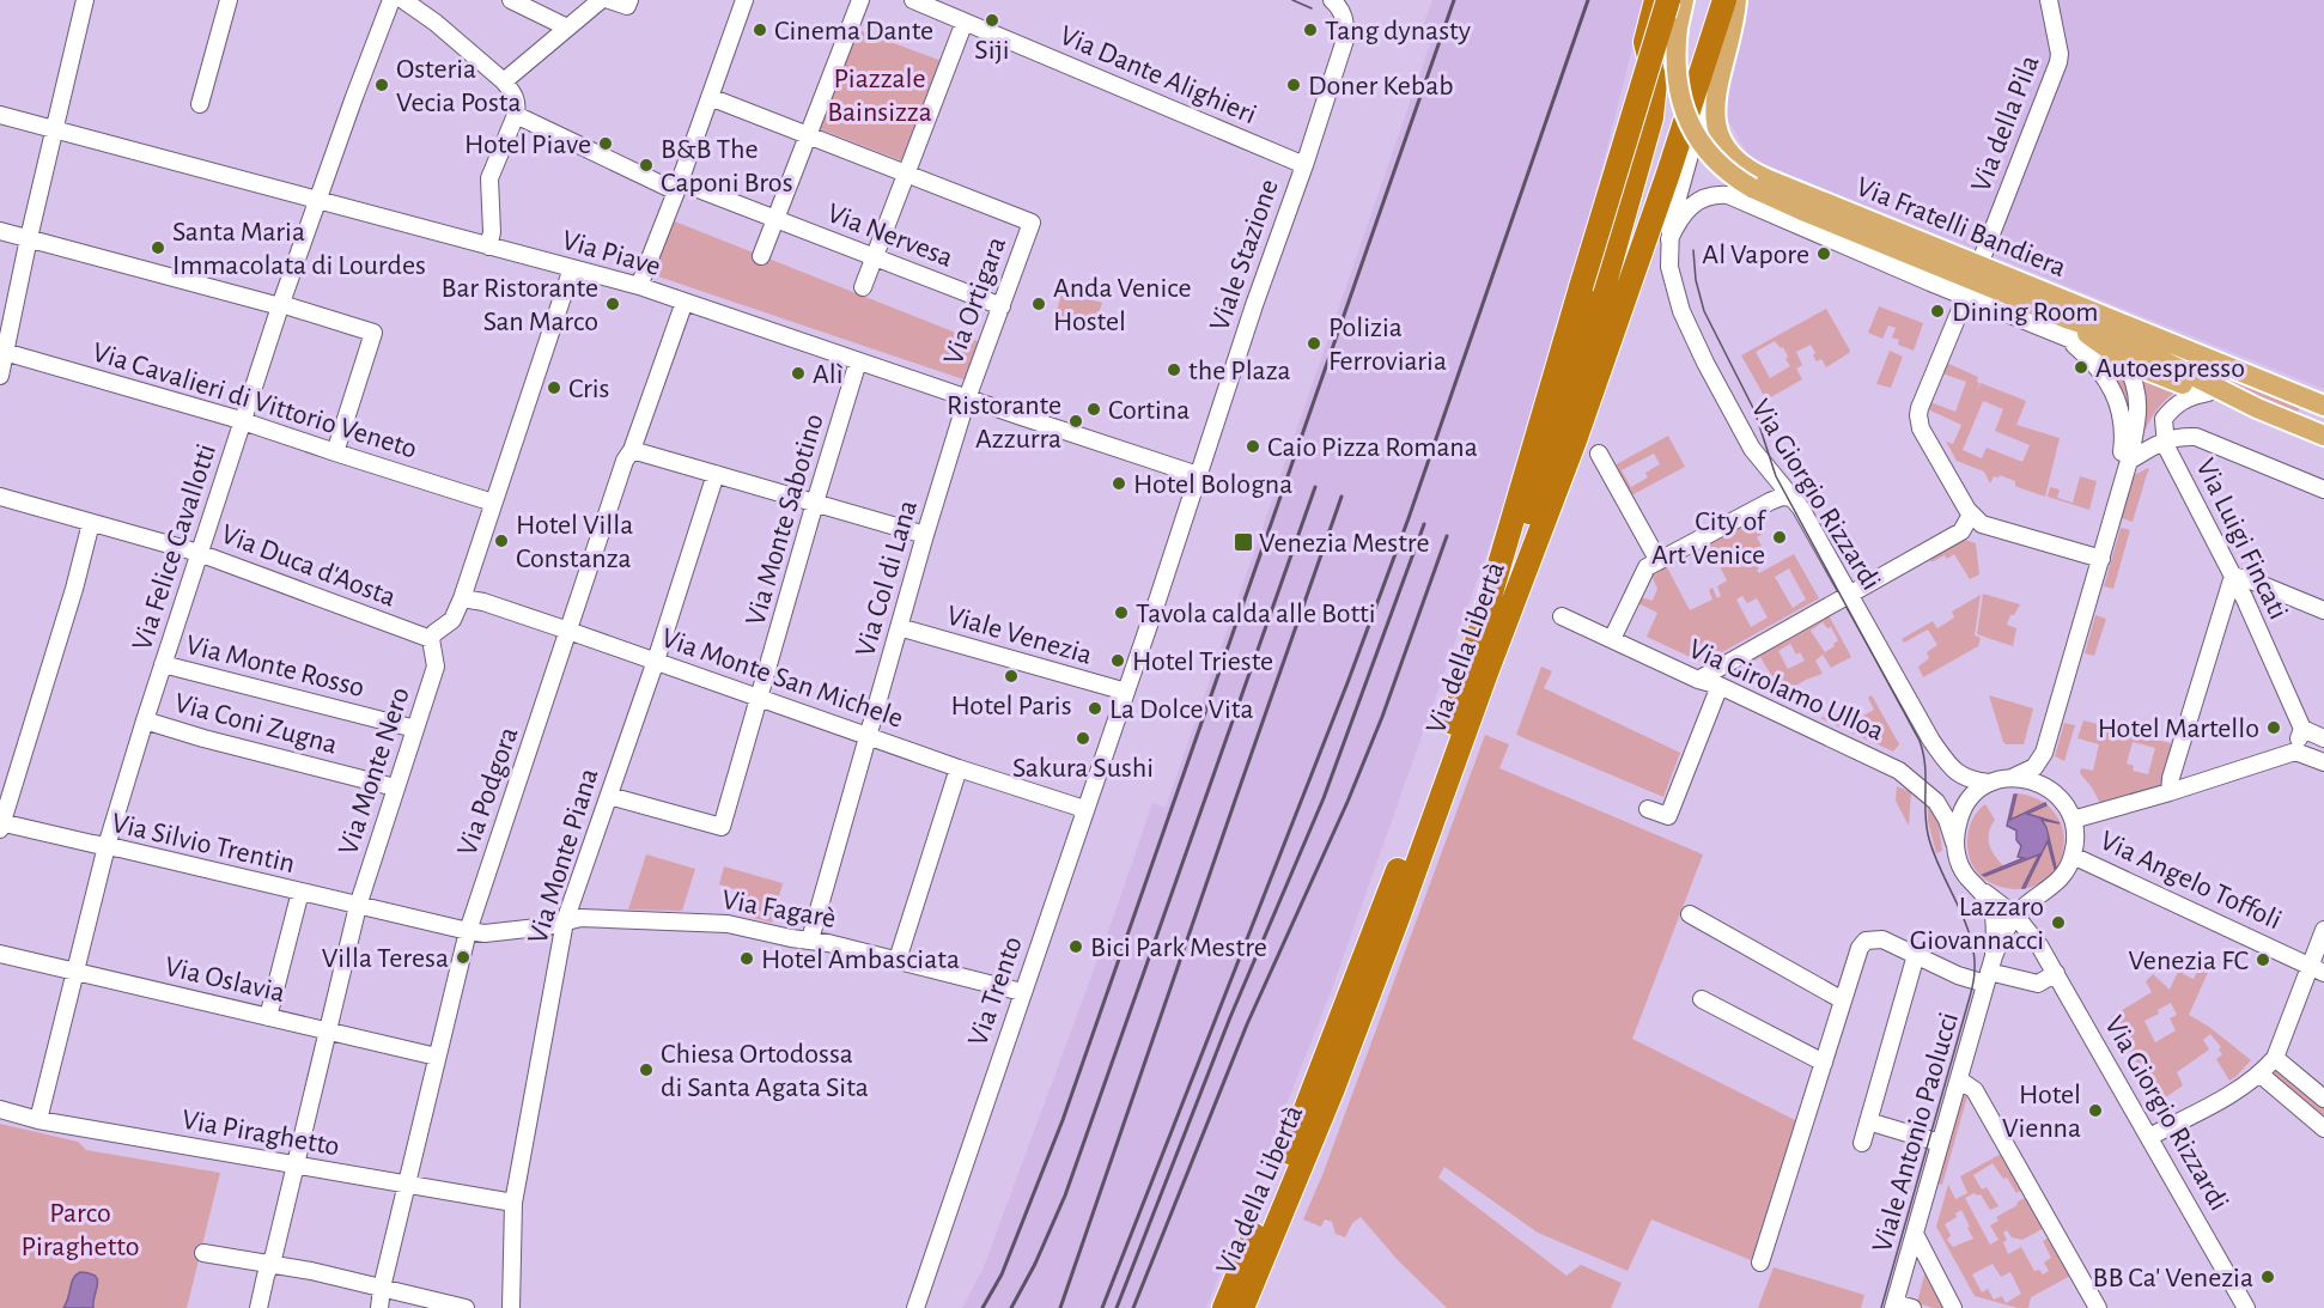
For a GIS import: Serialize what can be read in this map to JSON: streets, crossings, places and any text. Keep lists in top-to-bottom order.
{
  "streets": {
    "highway": ["Via della Libertà"],
    "main road": ["Via Fratelli Bandiera"],
    "street": [
      "Via Dante Alighieri",
      "Via della Pila",
      "Via Nervesa",
      "Via Piave",
      "Viale Stazione",
      "Via Ortigara",
      "Via Cavalieri di Vittorio Veneto",
      "Via Giorgio Rizzardi",
      "Via Monte Sabotino",
      "Via Luigi Fincati",
      "Via Felice Cavallotti",
      "Via Duca d'Aosta",
      "Via Col di Lana",
      "Viale Venezia",
      "Via Monte Rosso",
      "Via Monte San Michele",
      "Via Girolamo Ulloa",
      "Via Coni Zugna",
      "Via Monte Nero",
      "Via Podgora",
      "Via Silvio Trentin",
      "Via Monte Piana",
      "Via Angelo Toffoli",
      "Via Fagarè",
      "Via Oslavia",
      "Via Trento",
      "Via Piraghetto",
      "Viale Antonio Paolucci"
    ]
  },
  "crossings": [
    ["Via Dante Alighieri", "Viale Stazione"],
    ["Via della Pila", "Via Fratelli Bandiera"],
    ["Via Fratelli Bandiera", "Via Giorgio Rizzardi"],
    ["Via Fratelli Bandiera", "Via Luigi Fincati"],
    ["Via Nervesa", "Via Ortigara"],
    ["Via Piave", "Viale Stazione"],
    ["Via Piave", "Via Ortigara"],
    ["Via Piave", "Via Monte Sabotino"],
    ["Via Piave", "Via Felice Cavallotti"],
    ["Via Piave", "Via Col di Lana"],
    ["Via Piave", "Via Podgora"],
    ["Viale Stazione", "Viale Venezia"],
    ["Viale Stazione", "Via Trento"],
    ["Via Ortigara", "Via Col di Lana"],
    ["Via Cavalieri di Vittorio Veneto", "Via Felice Cavallotti"],
    ["Via Giorgio Rizzardi", "Via Girolamo Ulloa"],
    ["Via Giorgio Rizzardi", "Via Angelo Toffoli"],
    ["Via Monte Sabotino", "Via Monte San Michele"],
    ["Via Monte Sabotino", "Via Monte Piana"],
    ["Via Felice Cavallotti", "Via Duca d'Aosta"],
    ["Via Felice Cavallotti", "Via Monte Rosso"],
    ["Via Felice Cavallotti", "Via Coni Zugna"],
    ["Via Felice Cavallotti", "Via Silvio Trentin"],
    ["Via Felice Cavallotti", "Via Oslavia"],
    ["Via Felice Cavallotti", "Via Piraghetto"],
    ["Via Duca d'Aosta", "Via Monte Nero"],
    ["Via Col di Lana", "Viale Venezia"],
    ["Via Col di Lana", "Via Monte San Michele"],
    ["Via Col di Lana", "Via Fagarè"],
    ["Viale Venezia", "Via Trento"],
    ["Via Monte Rosso", "Via Monte Nero"],
    ["Via Monte San Michele", "Via Podgora"],
    ["Via Monte San Michele", "Via Monte Piana"],
    ["Via Monte San Michele", "Via Trento"],
    ["Via Girolamo Ulloa", "Via Angelo Toffoli"],
    ["Via Coni Zugna", "Via Monte Nero"],
    ["Via Monte Nero", "Via Silvio Trentin"],
    ["Via Monte Nero", "Via Oslavia"],
    ["Via Monte Nero", "Via Piraghetto"],
    ["Via Podgora", "Via Silvio Trentin"],
    ["Via Podgora", "Via Oslavia"],
    ["Via Podgora", "Via Piraghetto"],
    ["Via Silvio Trentin", "Via Monte Piana"],
    ["Via Silvio Trentin", "Via Fagarè"],
    ["Via Monte Piana", "Via Fagarè"],
    ["Via Monte Piana", "Via Piraghetto"],
    ["Via Fagarè", "Via Trento"]
  ],
  "parks": ["Piazzale Bainsizza", "Parco Piraghetto"],
  "places": {
    "other": [
      "Siji",
      "Cinema Dante",
      "Tang dynasty",
      "Osteria Vecia Posta",
      "Doner Kebab",
      "Hotel Piave",
      "B&B The Caponi Bros",
      "Santa Maria Immacolata di Lourdes",
      "Al Vapore",
      "Bar Ristorante San Marco",
      "Anda Venice Hostel",
      "Dining Room",
      "Polizia Ferroviaria",
      "Autoespresso",
      "the Plaza",
      "Alì",
      "Cris",
      "Cortina",
      "Ristorante Azzurra",
      "Caio Pizza Romana",
      "Hotel Bologna",
      "City of Art Venice",
      "Hotel Villa Constanza",
      "Tavola calda alle Botti",
      "Hotel Trieste",
      "Hotel Paris",
      "La Dolce Vita",
      "Hotel Martello",
      "Sakura Sushi",
      "Lazzaro Giovannacci",
      "Bici Park Mestre",
      "Villa Teresa",
      "Hotel Ambasciata",
      "Venezia FC",
      "Chiesa Ortodossa di Santa Agata Sita",
      "Hotel Vienna",
      "BB Ca' Venezia"
    ],
    "transit": ["Venezia Mestre"]
  }
}
